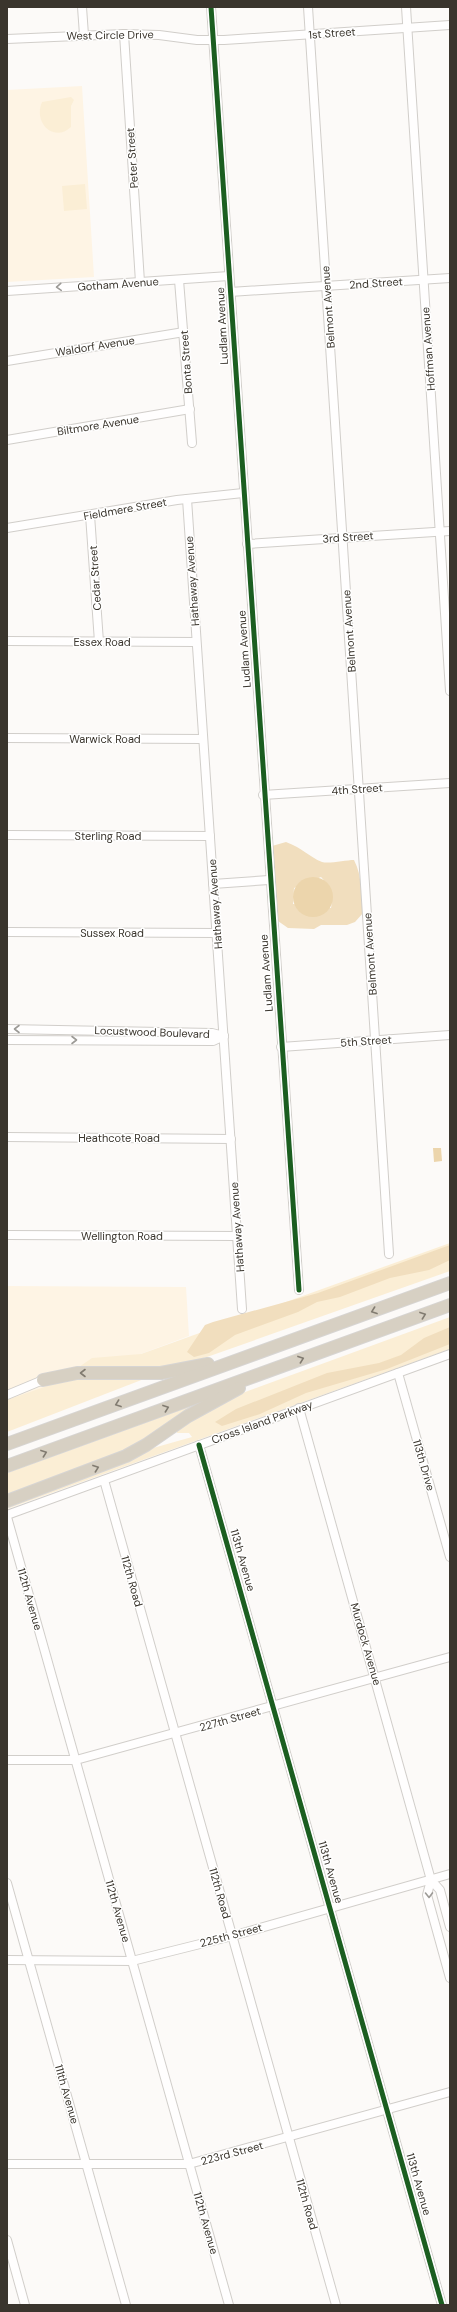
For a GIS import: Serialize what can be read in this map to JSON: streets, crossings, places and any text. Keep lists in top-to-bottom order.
{
  "streets": {
    "street": [
      "1st Street",
      "West Circle Drive",
      "Peter Street",
      "2nd Street",
      "Gotham Avenue",
      "Belmont Avenue",
      "Ludlam Avenue",
      "Waldorf Avenue",
      "Hoffman Avenue",
      "Bonta Street",
      "Biltmore Avenue",
      "Fieldmere Street",
      "3rd Street",
      "Cedar Street",
      "Hathaway Avenue",
      "Essex Road",
      "Warwick Road",
      "4th Street",
      "Sterling Road",
      "Sussex Road",
      "Locustwood Boulevard",
      "5th Street",
      "Heathcote Road",
      "Wellington Road",
      "Cross Island Parkway",
      "113th Drive",
      "113th Avenue",
      "112th Road",
      "112th Avenue",
      "Murdock Avenue",
      "227th Street",
      "225th Street",
      "111th Avenue",
      "223rd Street"
    ]
  },
  "crossings": [
    ["1st Street", "West Circle Drive"],
    ["1st Street", "Belmont Avenue"],
    ["1st Street", "Ludlam Avenue"],
    ["1st Street", "Hoffman Avenue"],
    ["West Circle Drive", "Peter Street"],
    ["West Circle Drive", "Ludlam Avenue"],
    ["Peter Street", "Gotham Avenue"],
    ["2nd Street", "Belmont Avenue"],
    ["2nd Street", "Ludlam Avenue"],
    ["2nd Street", "Hoffman Avenue"],
    ["Gotham Avenue", "Ludlam Avenue"],
    ["Gotham Avenue", "Bonta Street"],
    ["Belmont Avenue", "3rd Street"],
    ["Belmont Avenue", "4th Street"],
    ["Belmont Avenue", "5th Street"],
    ["Ludlam Avenue", "Fieldmere Street"],
    ["Ludlam Avenue", "3rd Street"],
    ["Ludlam Avenue", "4th Street"],
    ["Ludlam Avenue", "5th Street"],
    ["Waldorf Avenue", "Bonta Street"],
    ["Hoffman Avenue", "3rd Street"],
    ["Bonta Street", "Biltmore Avenue"],
    ["Fieldmere Street", "Cedar Street"],
    ["Fieldmere Street", "Hathaway Avenue"],
    ["Cedar Street", "Essex Road"],
    ["Hathaway Avenue", "Essex Road"],
    ["Hathaway Avenue", "Warwick Road"],
    ["Hathaway Avenue", "Sterling Road"],
    ["Hathaway Avenue", "Sussex Road"],
    ["Hathaway Avenue", "Locustwood Boulevard"],
    ["Hathaway Avenue", "Heathcote Road"],
    ["Hathaway Avenue", "Wellington Road"],
    ["Cross Island Parkway", "113th Drive"],
    ["Cross Island Parkway", "113th Avenue"],
    ["Cross Island Parkway", "112th Road"],
    ["Cross Island Parkway", "112th Avenue"],
    ["Cross Island Parkway", "Murdock Avenue"],
    ["113th Avenue", "227th Street"],
    ["113th Avenue", "225th Street"],
    ["113th Avenue", "223rd Street"],
    ["112th Road", "227th Street"],
    ["112th Road", "225th Street"],
    ["112th Road", "223rd Street"],
    ["112th Avenue", "227th Street"],
    ["112th Avenue", "225th Street"],
    ["112th Avenue", "223rd Street"],
    ["Murdock Avenue", "227th Street"],
    ["Murdock Avenue", "225th Street"],
    ["225th Street", "111th Avenue"],
    ["111th Avenue", "223rd Street"]
  ],
  "one_way": ["Gotham Avenue"]
}
